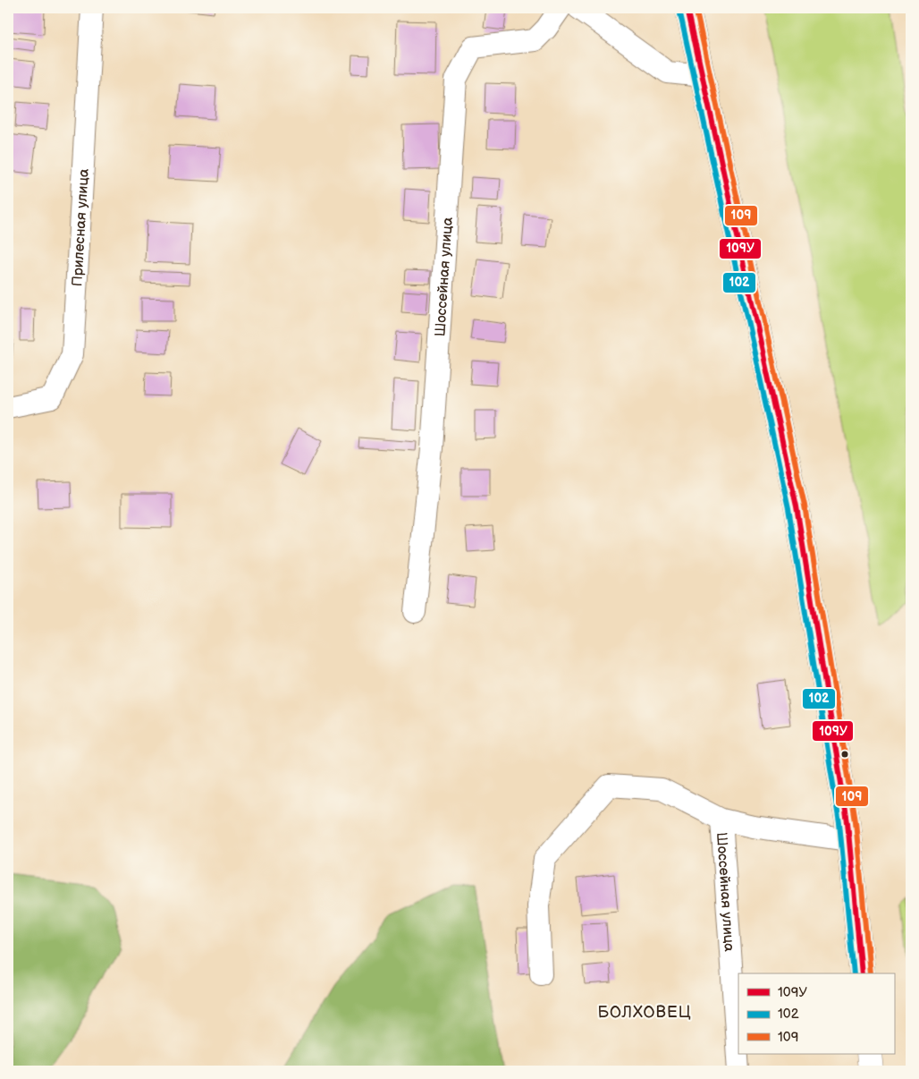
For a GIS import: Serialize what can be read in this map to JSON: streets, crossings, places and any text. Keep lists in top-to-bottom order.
{
  "streets": {
    "street": ["Прилесная улица", "Шоссейная улица"]
  },
  "districts": ["БОЛХОВЕЦ"],
  "lines": ["transit line 109У", "transit line 109", "transit line 102"],
  "legend": ["109У", "102", "109"]
}
